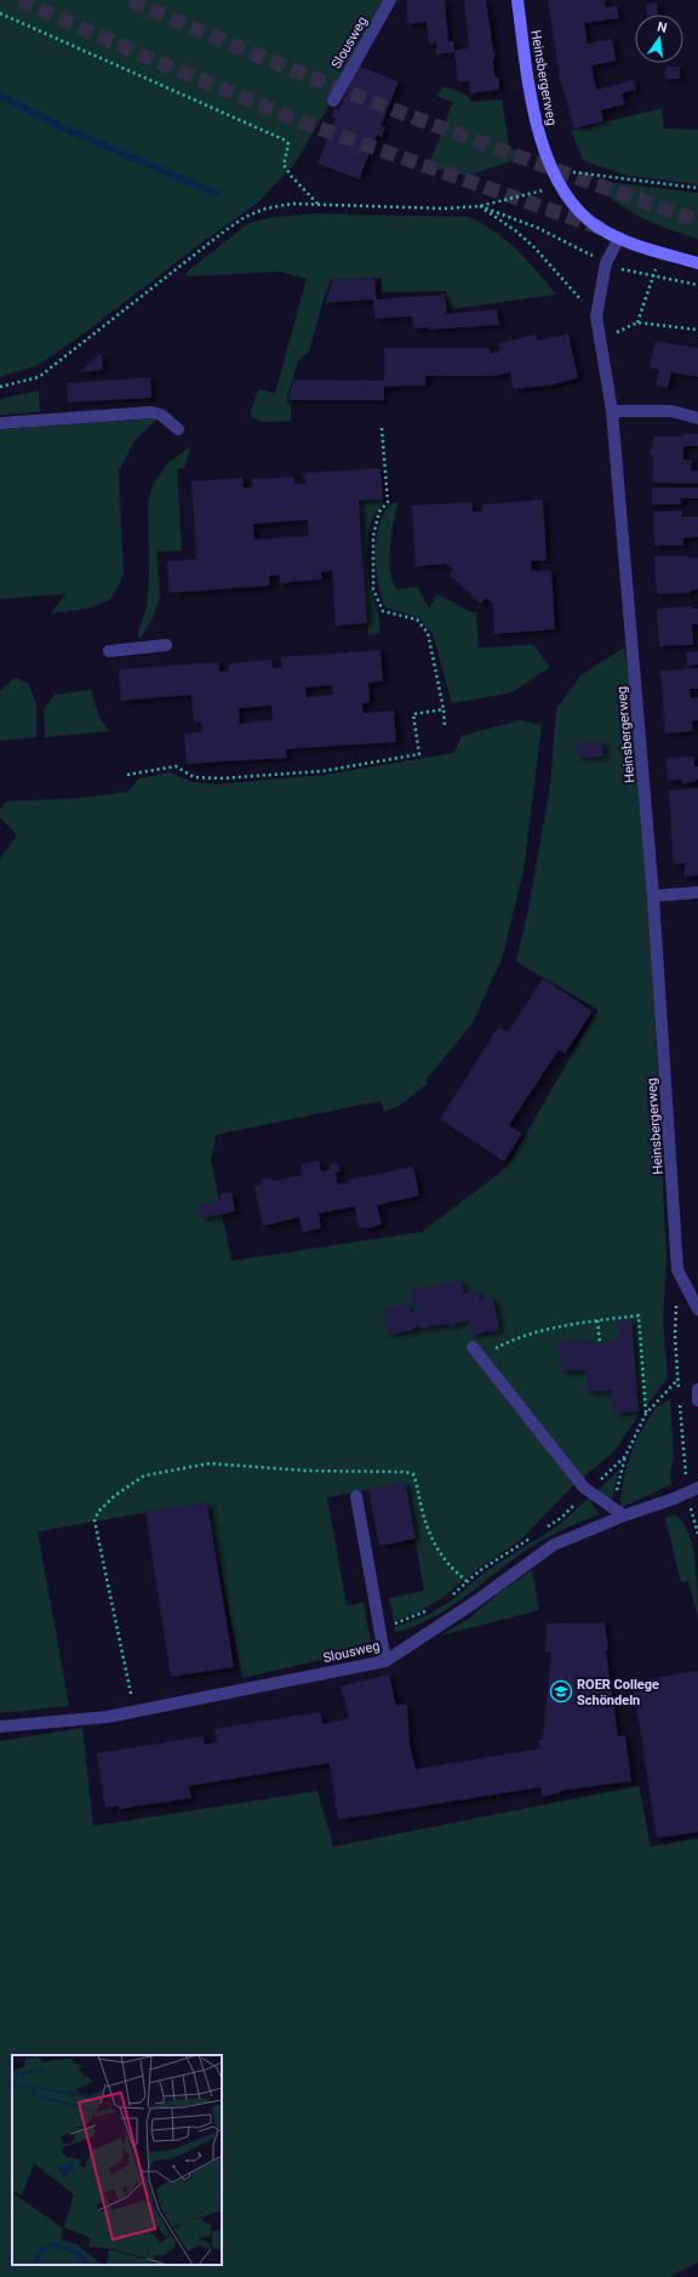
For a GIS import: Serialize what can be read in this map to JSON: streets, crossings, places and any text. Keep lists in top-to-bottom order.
{
  "streets": {
    "street": ["Slousweg", "Heinsbergerweg"]
  },
  "places": {
    "school or university": ["ROER College Schöndeln"]
  },
  "north": "top"
}
